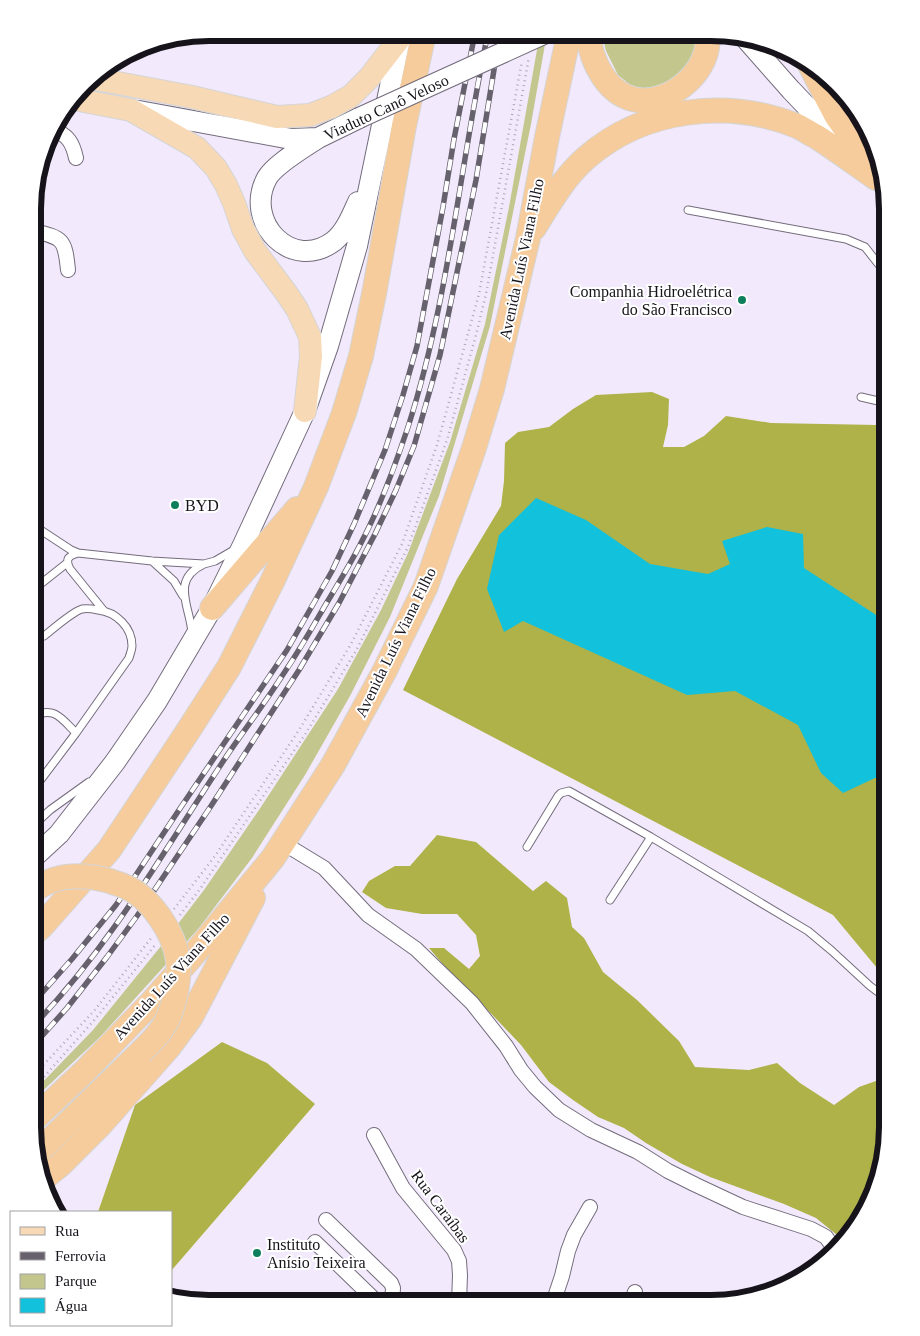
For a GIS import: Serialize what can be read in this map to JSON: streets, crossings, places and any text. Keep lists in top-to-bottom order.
{
  "streets": {
    "highway": ["Avenida Luís Viana Filho"],
    "main road": ["Viaduto Canô Veloso"],
    "street": ["Rua Caraíbas"]
  },
  "places": ["Companhia Hidroelétrica do São Francisco", "BYD", "Instituto Anísio Teixeira"],
  "legend": [
    "Rua",
    "Ferrovia",
    "Parque",
    "Água"
  ]
}
